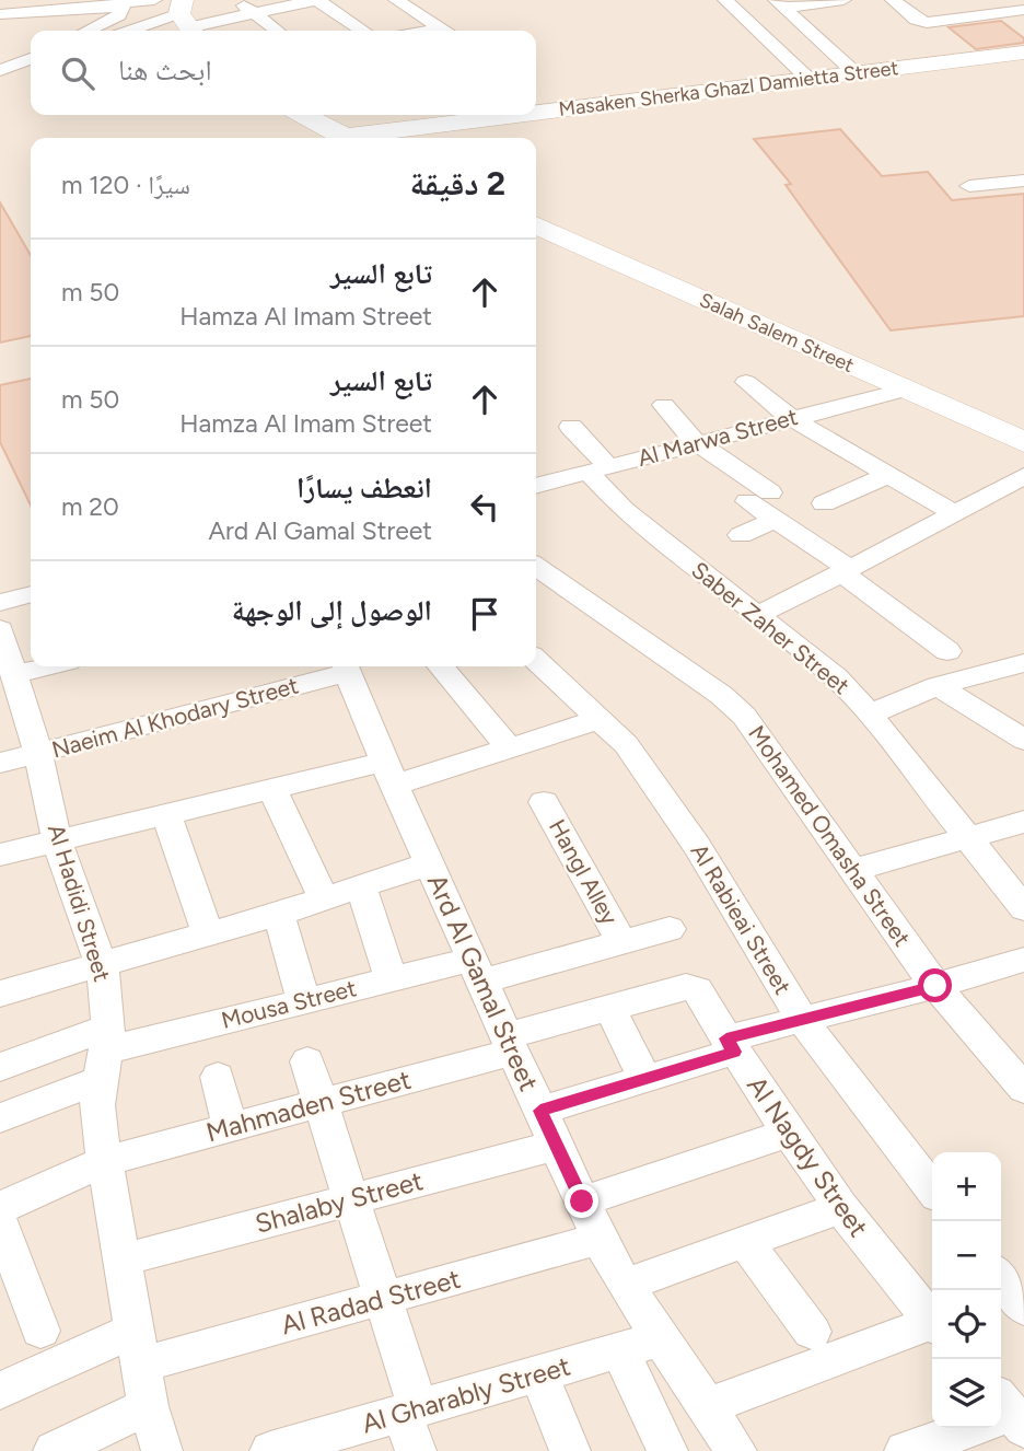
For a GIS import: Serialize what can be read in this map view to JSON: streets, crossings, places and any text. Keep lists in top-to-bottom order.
{
  "streets": {
    "street": [
      "Masaken Sherka Ghazl Damietta Street",
      "Salah Salem Street",
      "Al Marwa Street",
      "Saber Zaher Street",
      "Naeim Al Khodary Street",
      "Mohamed Omasha Street",
      "Hangl Alley",
      "Al Hadidi Street",
      "Al Rabieai Street",
      "Ard Al Gamal Street",
      "Mousa Street",
      "Mahmaden Street",
      "Al Nagdy Street",
      "Shalaby Street",
      "Al Radad Street",
      "Al Gharably Street"
    ]
  },
  "crossings": [
    ["Salah Salem Street", "Al Marwa Street"],
    ["Al Marwa Street", "Saber Zaher Street"],
    ["Naeim Al Khodary Street", "Al Hadidi Street"],
    ["Naeim Al Khodary Street", "Ard Al Gamal Street"],
    ["Hangl Alley", "Ard Al Gamal Street"],
    ["Hangl Alley", "Mousa Street"],
    ["Al Hadidi Street", "Mousa Street"],
    ["Al Hadidi Street", "Mahmaden Street"],
    ["Al Hadidi Street", "Shalaby Street"],
    ["Al Hadidi Street", "Al Radad Street"],
    ["Ard Al Gamal Street", "Mousa Street"],
    ["Ard Al Gamal Street", "Mahmaden Street"],
    ["Ard Al Gamal Street", "Al Nagdy Street"],
    ["Ard Al Gamal Street", "Shalaby Street"],
    ["Ard Al Gamal Street", "Al Radad Street"],
    ["Ard Al Gamal Street", "Al Gharably Street"],
    ["Mahmaden Street", "Al Nagdy Street"]
  ],
  "page": {
    "search": "ابحث هنا",
    "heading": ["2 دقيقة", "سيرًا · 120 m"],
    "list": [
      ["تابع السير", "Hamza Al Imam Street", "50 m"],
      ["تابع السير", "Hamza Al Imam Street", "50 m"],
      ["انعطف يسارًا", "Ard Al Gamal Street", "20 m"],
      "الوصول إلى الوجهة"
    ],
    "map_buttons": ["+", "−"]
  }
}
